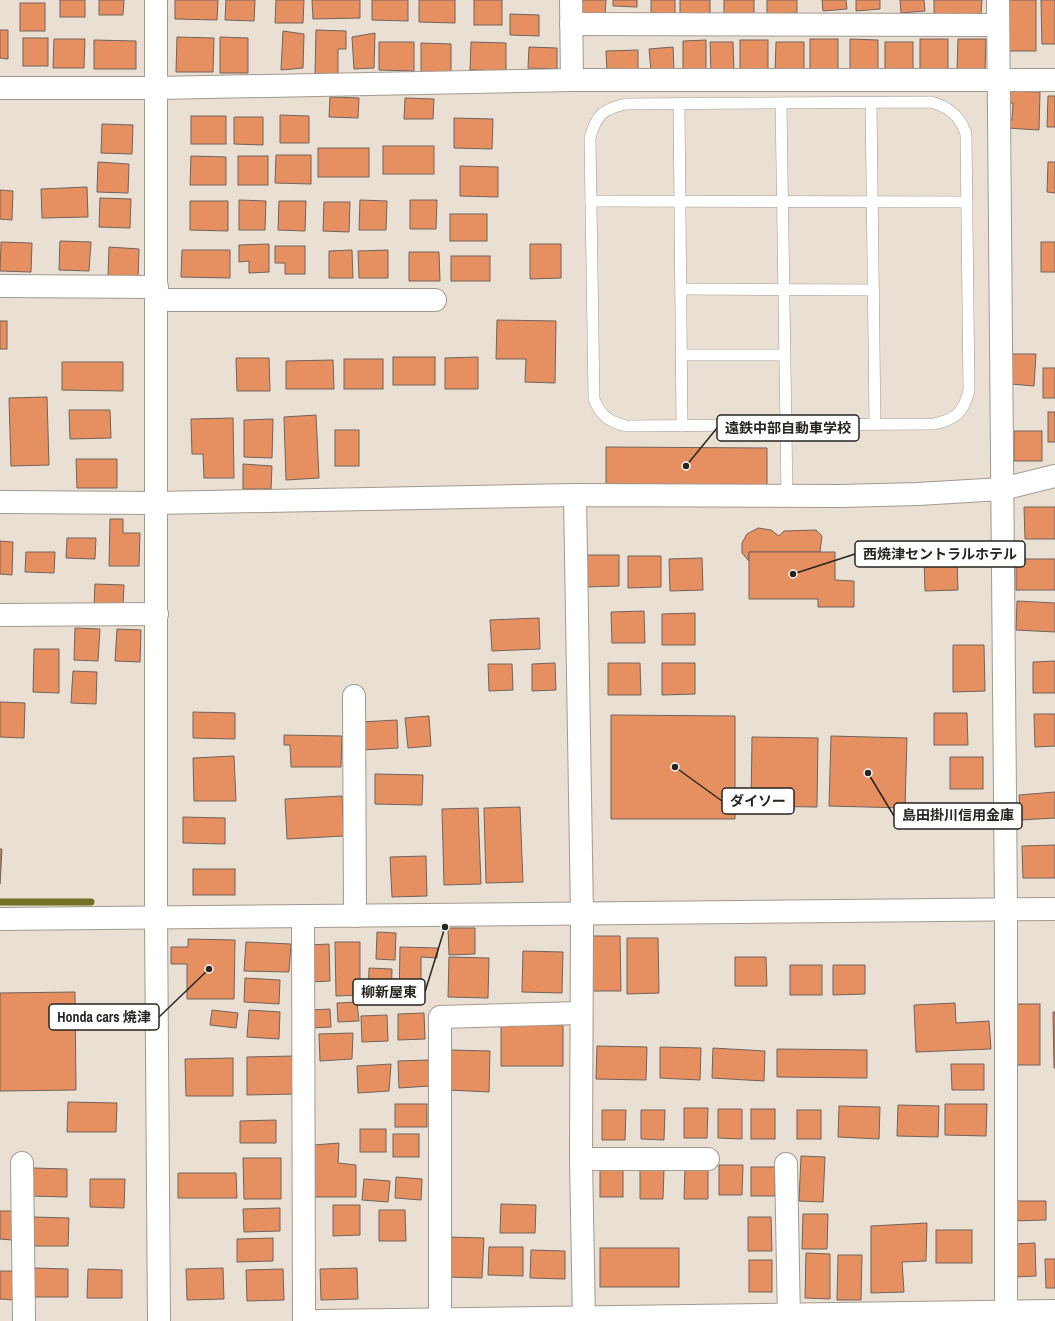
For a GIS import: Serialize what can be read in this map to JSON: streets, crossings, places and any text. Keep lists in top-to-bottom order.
{
  "places": [
    "遠鉄中部自動車学校",
    "西焼津セントラルホテル",
    "ダイソー",
    "島田掛川信用金庫",
    "柳新屋東",
    "Honda cars 焼津"
  ]
}
